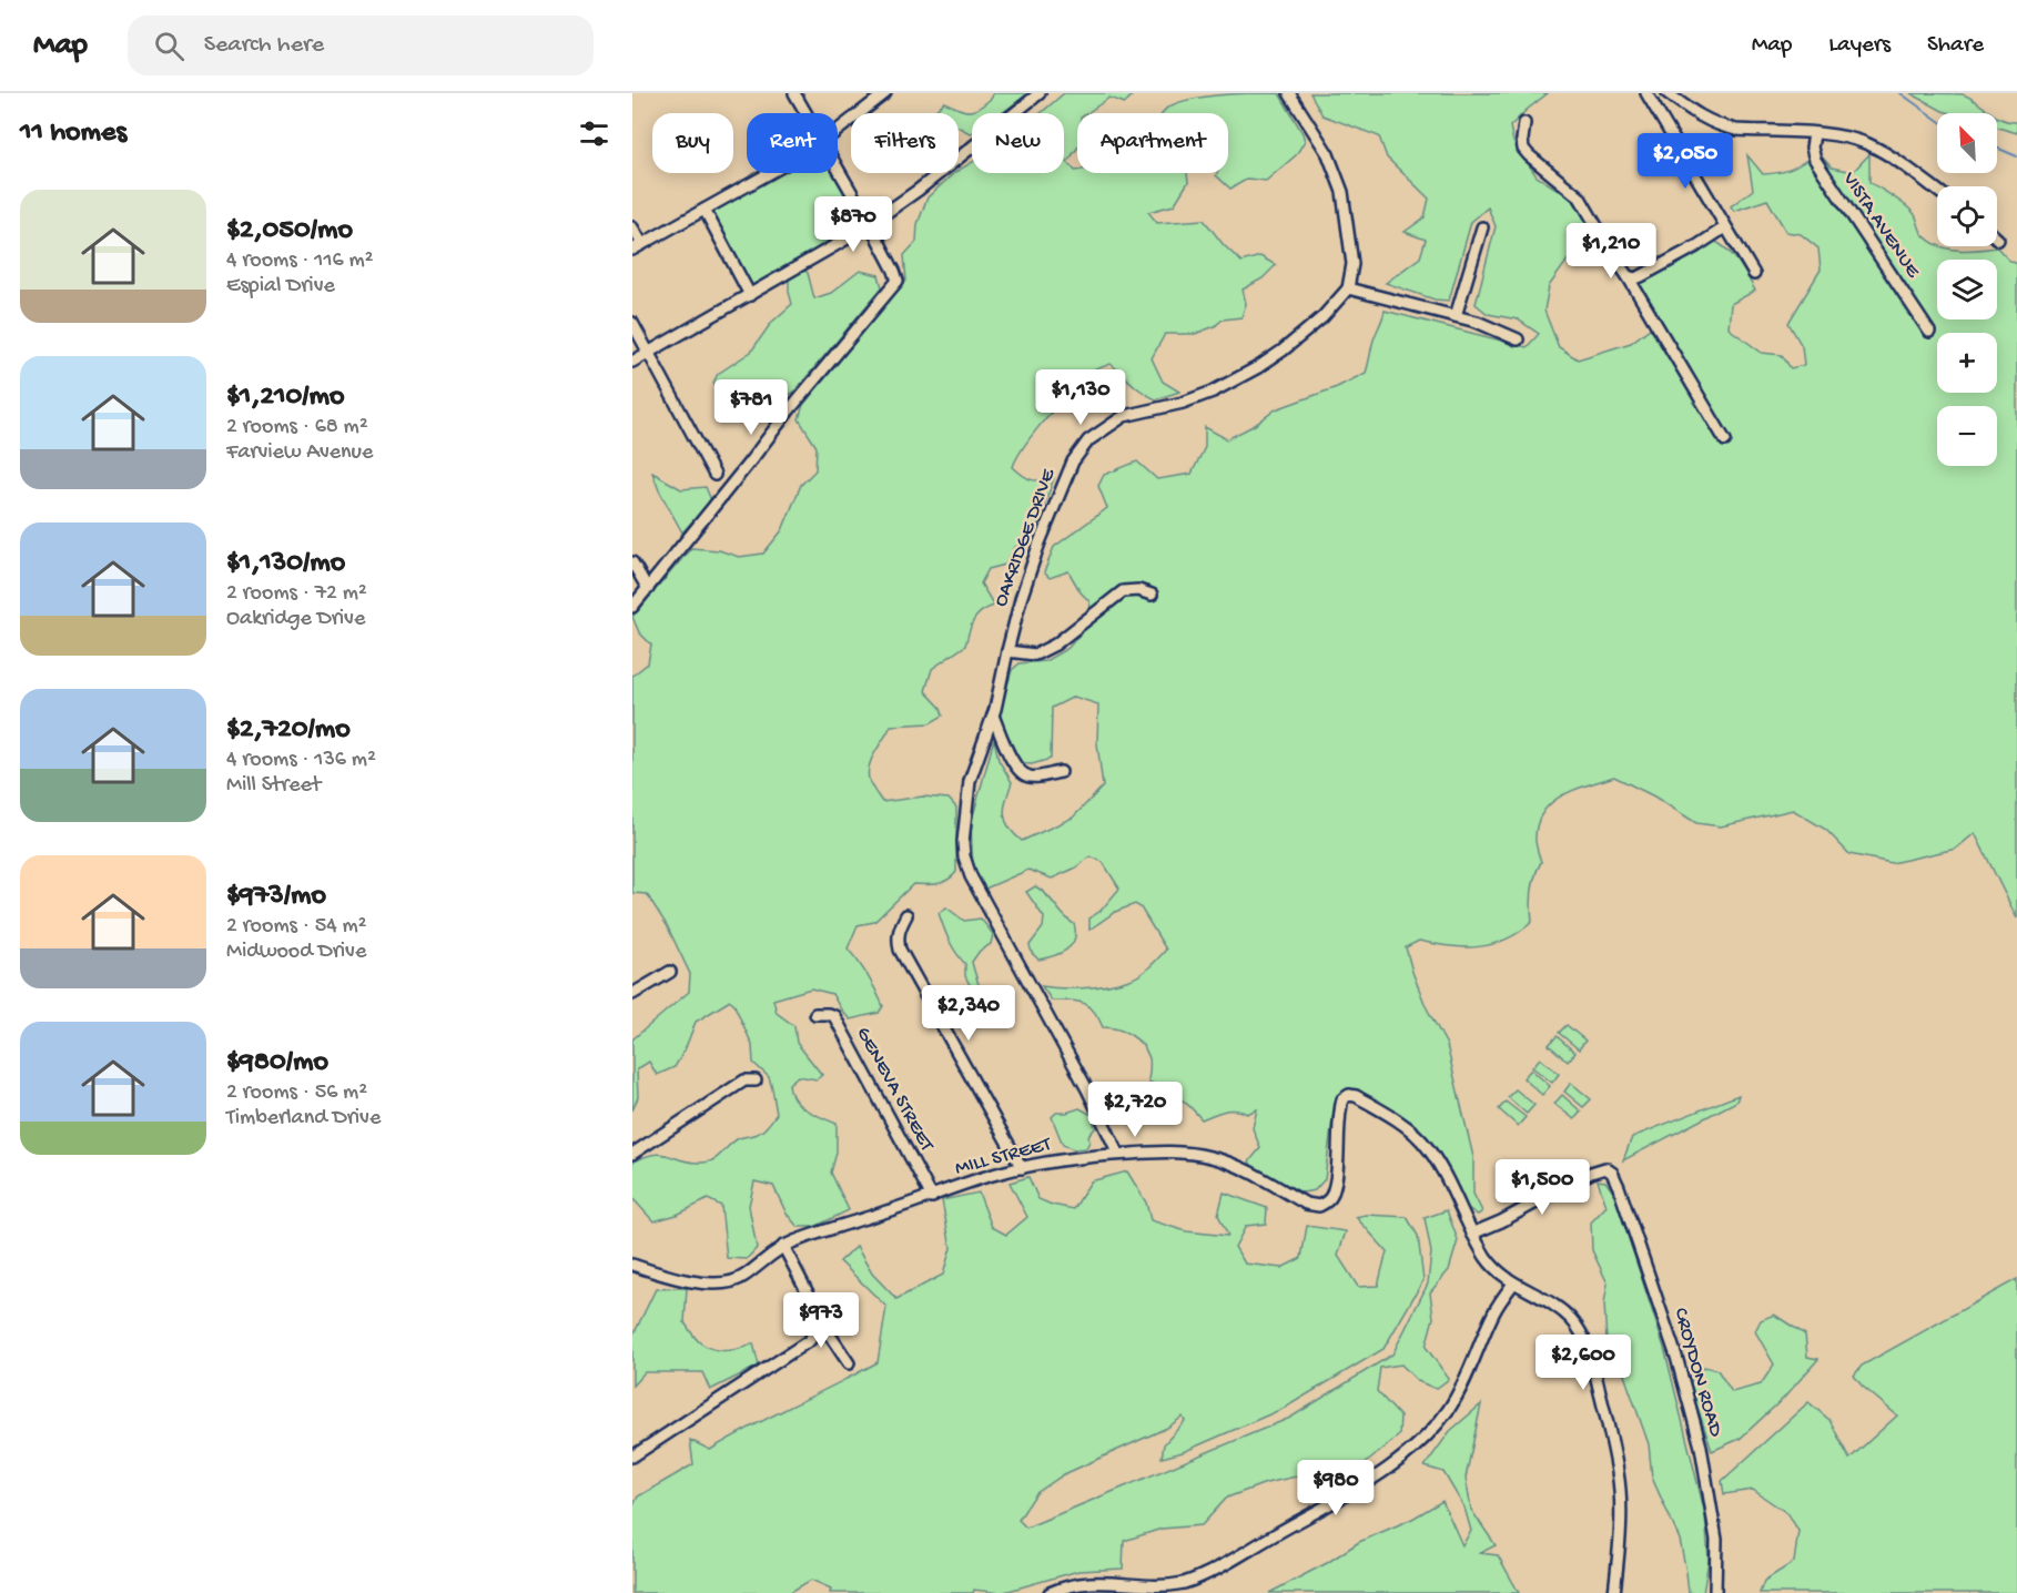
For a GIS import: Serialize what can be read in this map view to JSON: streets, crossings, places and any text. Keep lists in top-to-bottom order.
{
  "streets": {
    "street": [
      "VISTA AVENUE",
      "OAKRIDGE DRIVE",
      "GENEVA STREET",
      "MILL STREET",
      "CROYDON ROAD"
    ]
  },
  "crossings": [
    ["OAKRIDGE DRIVE", "MILL STREET"],
    ["GENEVA STREET", "MILL STREET"],
    ["MILL STREET", "CROYDON ROAD"]
  ],
  "north": "top left",
  "page": {
    "header": "Map",
    "search": "Search here",
    "nav": ["Map", "Layers", "Share"],
    "heading": "11 homes",
    "map_buttons": ["+", "−"],
    "chip": [
      "Buy",
      "Rent",
      "Filters",
      "New",
      "Apartment"
    ],
    "price": [
      "$2,050",
      "$870",
      "$1,210",
      "$1,130",
      "$781",
      "$2,340",
      "$2,720",
      "$1,500",
      "$973",
      "$2,600",
      "$980"
    ],
    "list": [
      {
        "name": "$2,050/mo",
        "note": "4 rooms · 116 m² · Espial Drive"
      },
      {
        "name": "$1,210/mo",
        "note": "2 rooms · 68 m² · Farview Avenue"
      },
      {
        "name": "$1,130/mo",
        "note": "2 rooms · 72 m² · Oakridge Drive"
      },
      {
        "name": "$2,720/mo",
        "note": "4 rooms · 136 m² · Mill Street"
      },
      {
        "name": "$973/mo",
        "note": "2 rooms · 54 m² · Midwood Drive"
      },
      {
        "name": "$980/mo",
        "note": "2 rooms · 56 m² · Timberland Drive"
      }
    ]
  }
}
